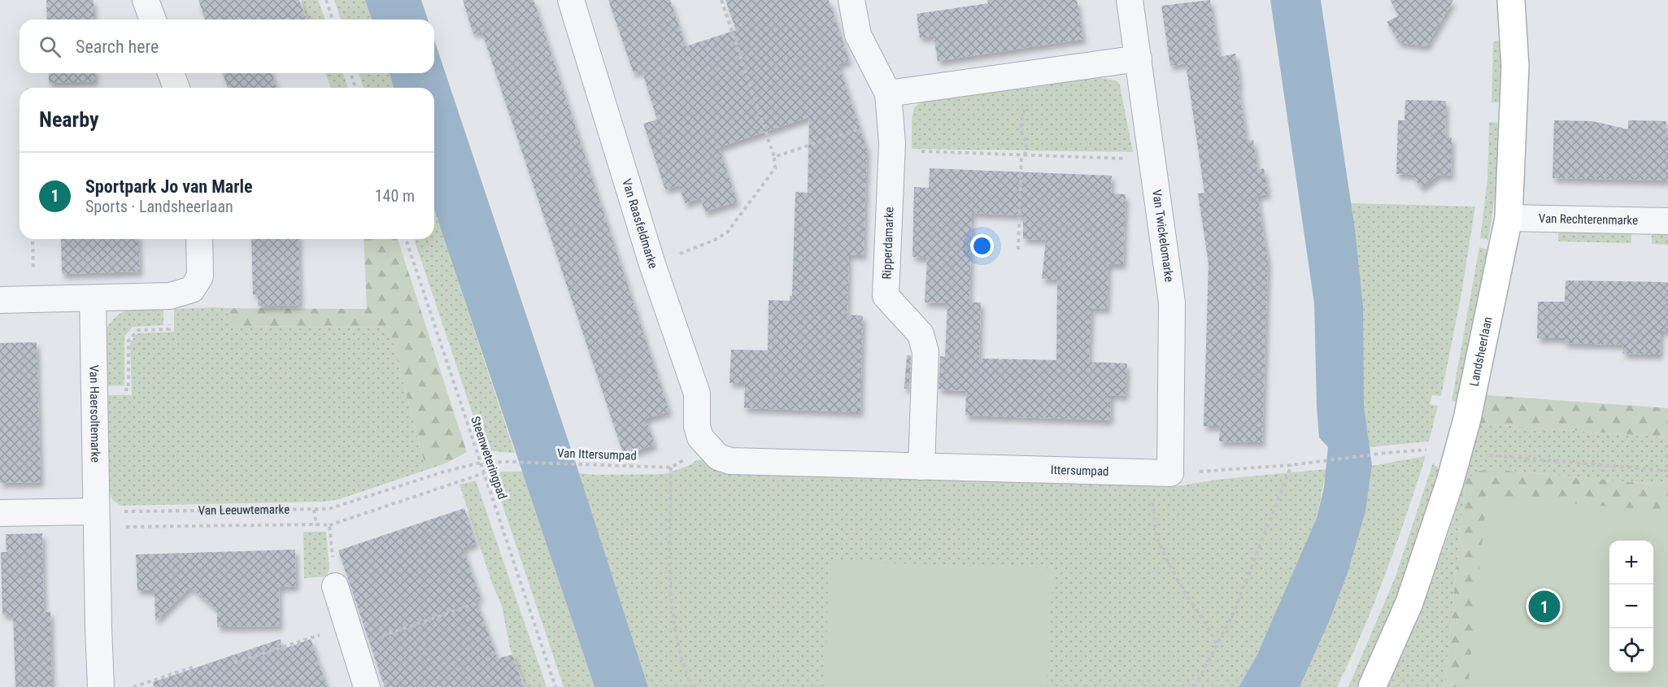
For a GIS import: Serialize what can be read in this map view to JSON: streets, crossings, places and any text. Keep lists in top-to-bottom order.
{
  "streets": {
    "street": [
      "Van Rechterenmarke",
      "Van Raasfeldmarke",
      "Van Twickelomarke",
      "Ripperdamarke",
      "Landsheerlaan",
      "Van Haersoltemarke",
      "Ittersumpad"
    ],
    "path": ["Van Ittersumpad", "Steenweteringpad", "Van Leeuwtemarke"]
  },
  "crossings": [
    ["Van Rechterenmarke", "Landsheerlaan"],
    ["Van Raasfeldmarke", "Ittersumpad"],
    ["Van Twickelomarke", "Ittersumpad"],
    ["Ripperdamarke", "Ittersumpad"],
    ["Van Haersoltemarke", "Van Leeuwtemarke"],
    ["Van Ittersumpad", "Steenweteringpad"],
    ["Van Ittersumpad", "Van Leeuwtemarke"],
    ["Steenweteringpad", "Van Leeuwtemarke"]
  ],
  "page": {
    "search": "Search here",
    "heading": "Nearby",
    "list": [
      {
        "mark": "1",
        "name": "Sportpark Jo van Marle",
        "note": "Sports · Landsheerlaan",
        "value": "140 m"
      }
    ],
    "map_buttons": ["+", "−"],
    "pins": "1"
  }
}
